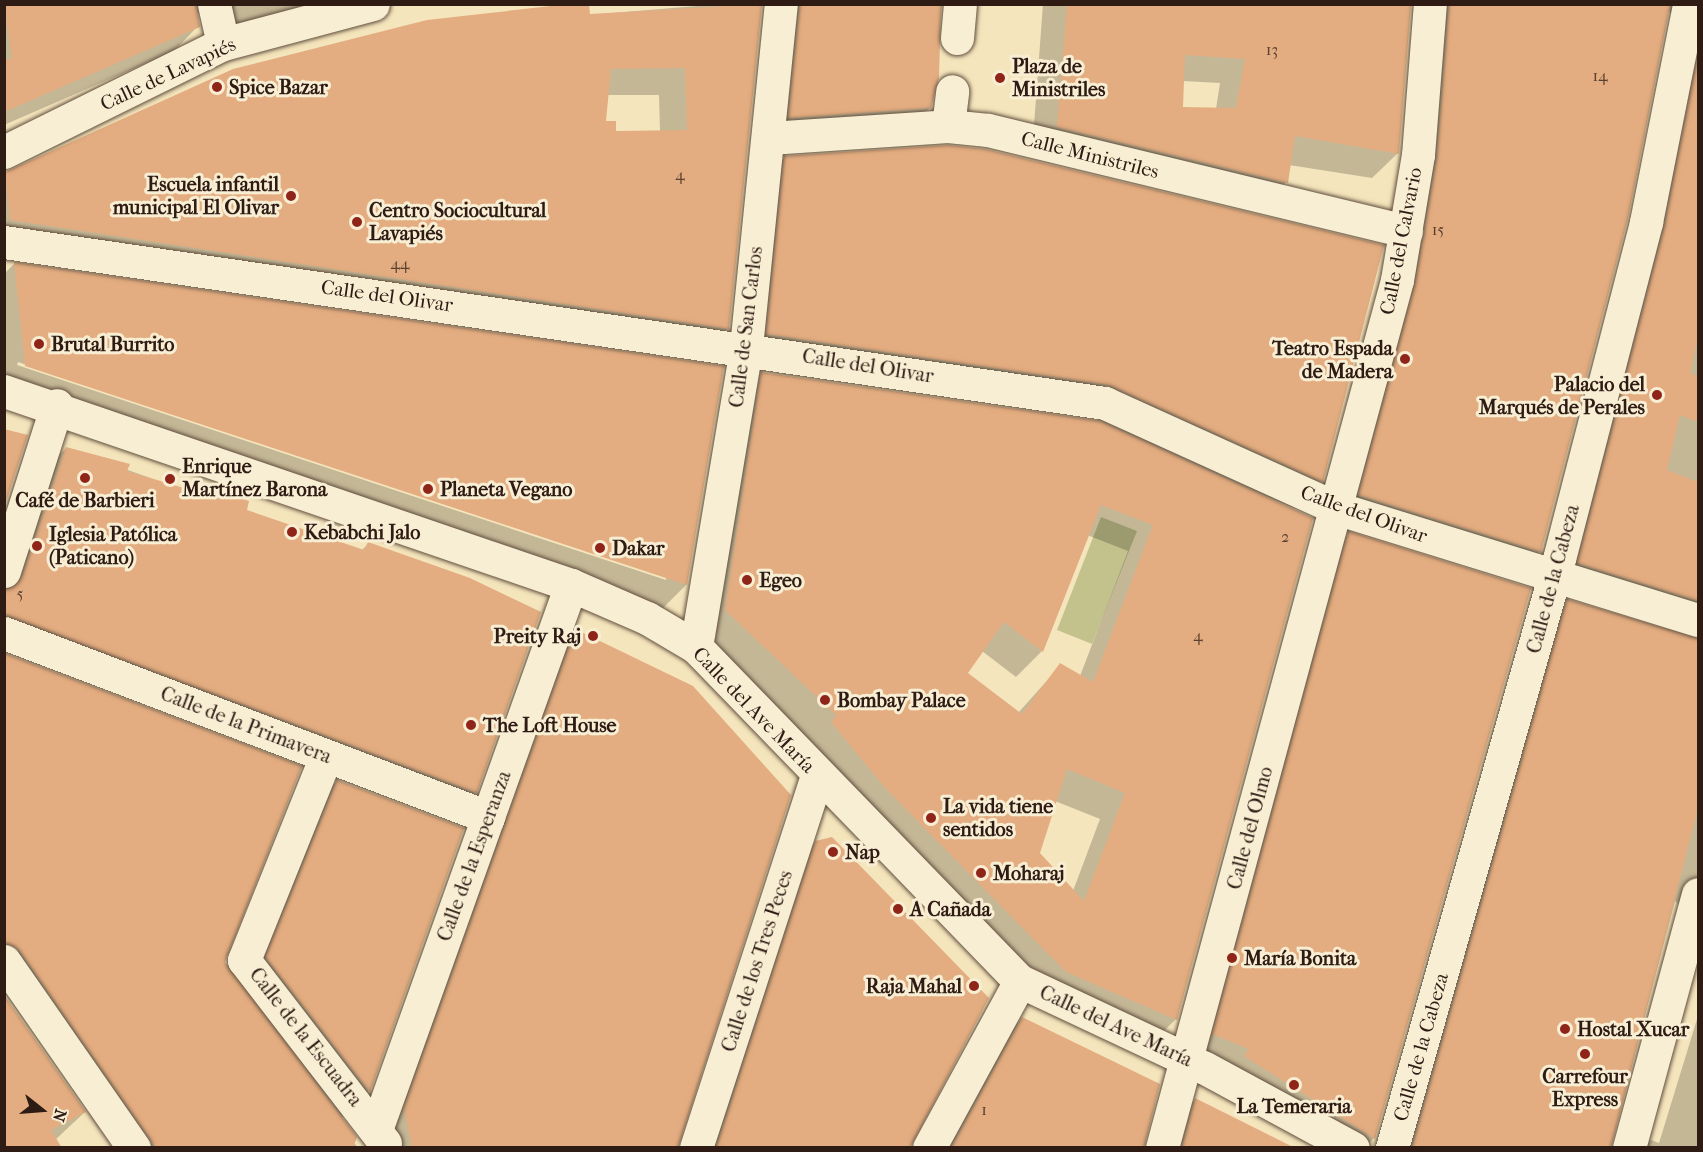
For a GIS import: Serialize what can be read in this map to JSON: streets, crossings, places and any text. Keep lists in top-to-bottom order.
{
  "streets": {
    "street": [
      "Calle de Lavapiés",
      "Calle Ministriles",
      "Calle del Calvario",
      "Calle del Olivar",
      "Calle de San Carlos",
      "Calle de la Cabeza",
      "Calle del Ave María",
      "Calle de la Primavera",
      "Calle del Olmo",
      "Calle de la Esperanza",
      "Calle de los Tres Peces",
      "Calle de la Escuadra"
    ]
  },
  "crossings": [
    ["Calle Ministriles", "Calle del Calvario"],
    ["Calle Ministriles", "Calle de San Carlos"],
    ["Calle del Calvario", "Calle del Olivar"],
    ["Calle del Calvario", "Calle del Olmo"],
    ["Calle del Olivar", "Calle de San Carlos"],
    ["Calle del Olivar", "Calle de la Cabeza"],
    ["Calle del Olivar", "Calle del Olmo"],
    ["Calle de San Carlos", "Calle del Ave María"],
    ["Calle del Ave María", "Calle del Olmo"],
    ["Calle del Ave María", "Calle de la Esperanza"],
    ["Calle del Ave María", "Calle de los Tres Peces"],
    ["Calle de la Primavera", "Calle de la Esperanza"],
    ["Calle de la Primavera", "Calle de la Escuadra"],
    ["Calle de la Esperanza", "Calle de la Escuadra"]
  ],
  "places": [
    "Plaza de Ministriles",
    "Spice Bazar",
    "Escuela infantil municipal El Olivar",
    "Centro Sociocultural Lavapiés",
    "Brutal Burrito",
    "Teatro Espada de Madera",
    "Palacio del Marqués de Perales",
    "Café de Barbieri",
    "Enrique Martínez Barona",
    "Planeta Vegano",
    "Kebabchi Jalo",
    "Iglesia Patólica (Paticano)",
    "Dakar",
    "Egeo",
    "Preity Raj",
    "Bombay Palace",
    "The Loft House",
    "La vida tiene sentidos",
    "Nap",
    "Moharaj",
    "A Cañada",
    "María Bonita",
    "Raja Mahal",
    "Hostal Xucar",
    "Carrefour Express",
    "La Temeraria"
  ],
  "house_numbers": [
    "13",
    "14",
    "4",
    "15",
    "44",
    "2",
    "5",
    "4",
    "1"
  ],
  "north": "right"
}
